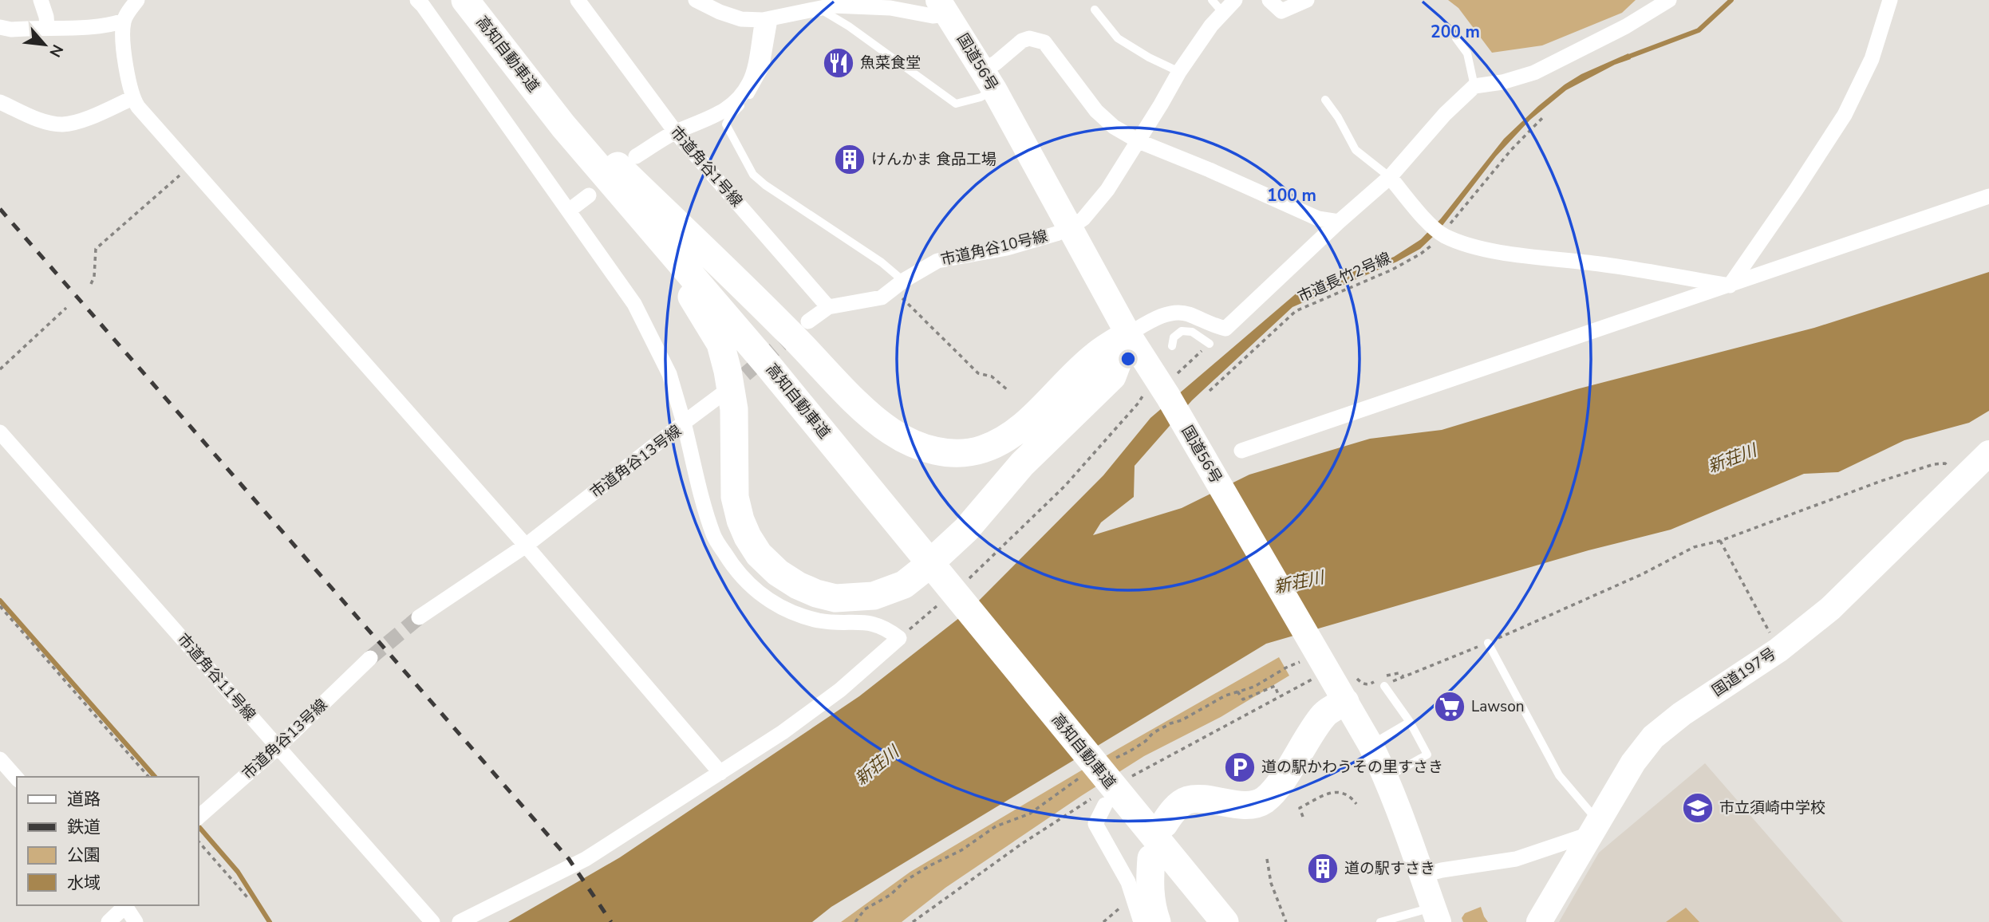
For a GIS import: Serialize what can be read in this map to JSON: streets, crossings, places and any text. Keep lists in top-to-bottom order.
{
  "streets": {
    "highway": ["高知自動車道", "国道56号", "国道197号"],
    "street": [
      "市道角谷1号線",
      "市道角谷10号線",
      "市道角谷13号線",
      "市道角谷11号線"
    ],
    "path": ["市道長竹2号線"]
  },
  "crossings": [
    ["国道56号", "市道角谷10号線"],
    ["市道角谷1号線", "市道角谷10号線"],
    ["市道角谷13号線", "市道角谷11号線"]
  ],
  "water": ["新荘川"],
  "places": {
    "restaurant": ["魚菜食堂"],
    "building": ["けんかま 食品工場", "道の駅すさき"],
    "supermarket": ["Lawson"],
    "parking": ["道の駅かわうその里すさき"],
    "school or university": ["市立須崎中学校"]
  },
  "legend": [
    "道路",
    "鉄道",
    "公園",
    "水域"
  ],
  "north": "bottom right",
  "rings": ["200 m", "100 m"]
}
